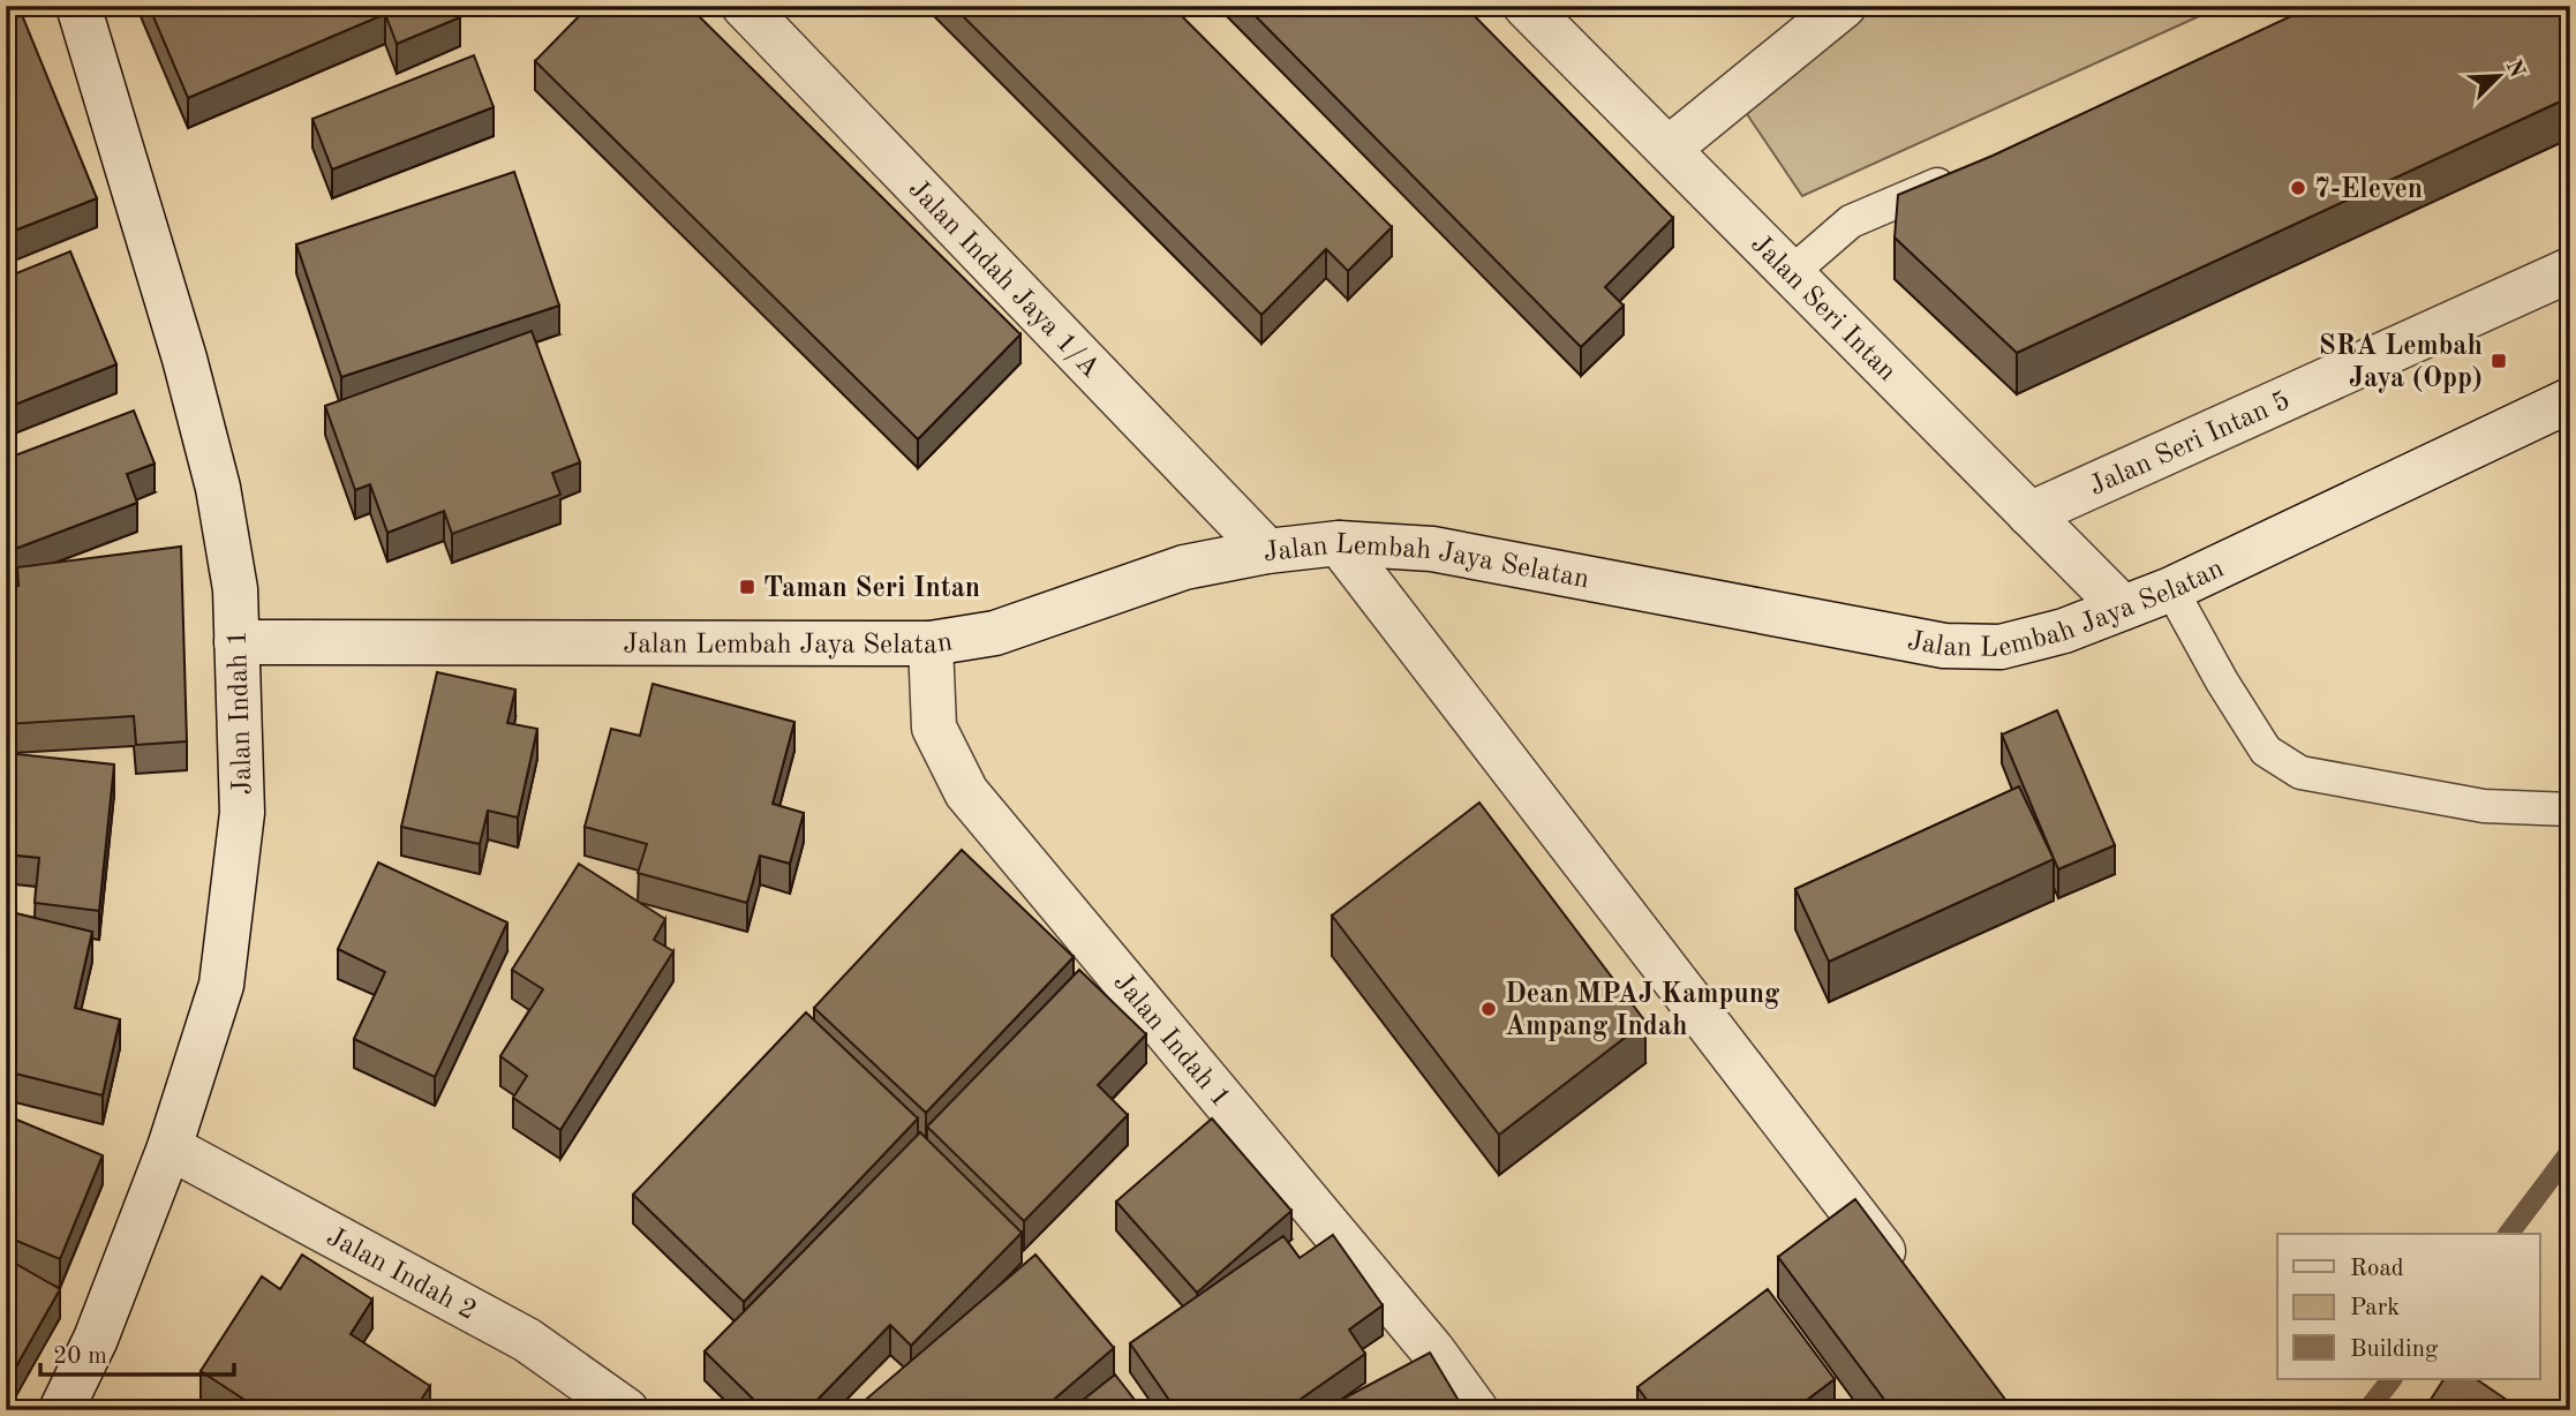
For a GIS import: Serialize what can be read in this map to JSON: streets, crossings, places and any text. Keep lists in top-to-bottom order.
{
  "streets": {
    "street": [
      "Jalan Indah Jaya 1/A",
      "Jalan Seri Intan",
      "Jalan Seri Intan 5",
      "Jalan Lembah Jaya Selatan",
      "Jalan Indah 1",
      "Jalan Indah 2"
    ]
  },
  "crossings": [
    ["Jalan Indah Jaya 1/A", "Jalan Lembah Jaya Selatan"],
    ["Jalan Seri Intan", "Jalan Seri Intan 5"],
    ["Jalan Seri Intan", "Jalan Lembah Jaya Selatan"],
    ["Jalan Lembah Jaya Selatan", "Jalan Indah 1"],
    ["Jalan Indah 1", "Jalan Indah 2"]
  ],
  "places": {
    "other": ["7-Eleven", "Dean MPAJ Kampung Ampang Indah"],
    "transit": ["SRA Lembah Jaya (Opp)", "Taman Seri Intan"]
  },
  "legend": ["Road", "Park", "Building"],
  "scale_bar": "20 m",
  "north": "top right"
}
